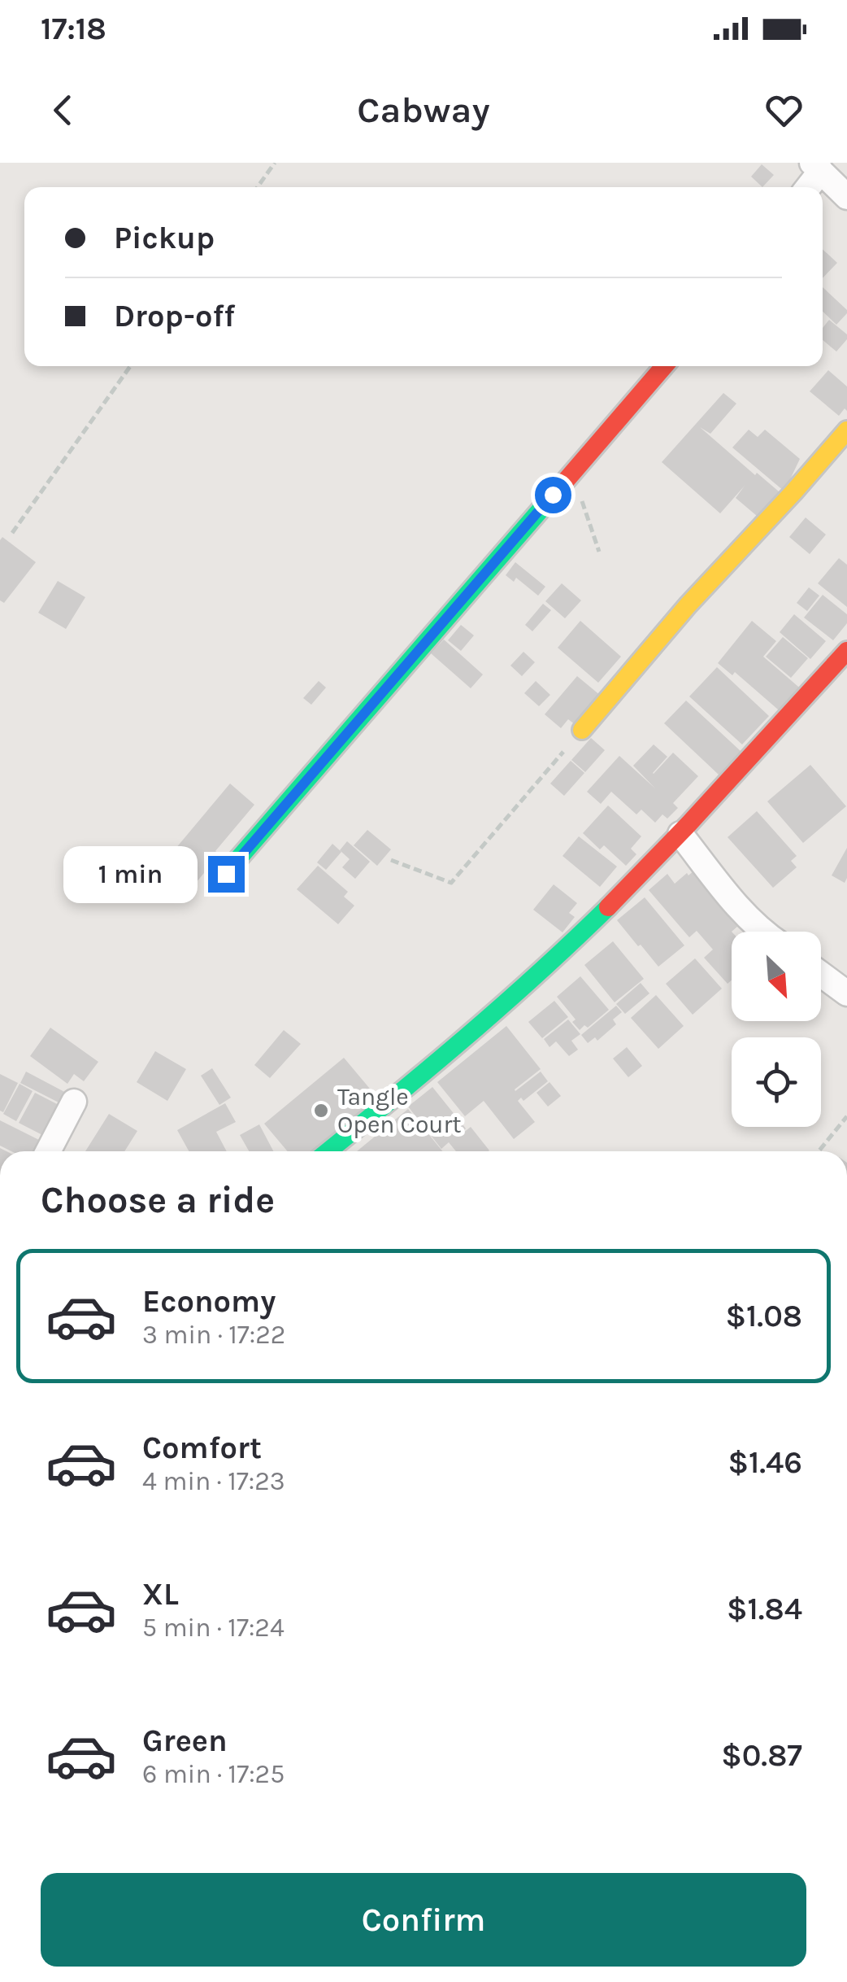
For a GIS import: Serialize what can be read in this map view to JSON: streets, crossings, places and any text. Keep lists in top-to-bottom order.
{
  "places": ["Tangle Open Court"],
  "north": "bottom right",
  "page": {
    "status": "17:18",
    "header": "Cabway",
    "banner": ["Pickup", "Drop-off"],
    "bubble": "1 min",
    "heading": "Choose a ride",
    "list": [
      {
        "name": "Economy",
        "note": "3 min · 17:22",
        "value": "$1.08"
      },
      {
        "name": "Comfort",
        "note": "4 min · 17:23",
        "value": "$1.46"
      },
      {
        "name": "XL",
        "note": "5 min · 17:24",
        "value": "$1.84"
      },
      {
        "name": "Green",
        "note": "6 min · 17:25",
        "value": "$0.87"
      }
    ],
    "buttons": "Confirm"
  }
}
